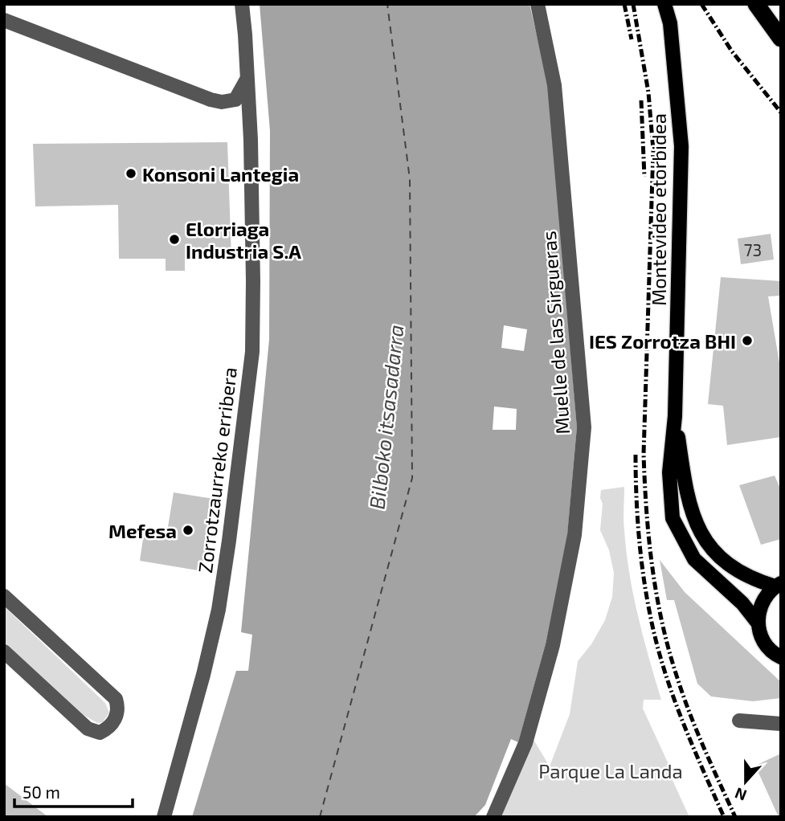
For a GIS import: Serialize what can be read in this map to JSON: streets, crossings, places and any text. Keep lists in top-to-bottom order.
{
  "streets": {
    "main road": ["Montevideo etorbidea"],
    "street": ["Muelle de las Sirgueras", "Zorrotzaurreko erribera"]
  },
  "water": ["Bilboko itsasadarra"],
  "parks": ["Parque La Landa"],
  "places": [
    "Konsoni Lantegia",
    "Elorriaga Industria S.A",
    "IES Zorrotza BHI",
    "Mefesa"
  ],
  "house_numbers": ["73"],
  "scale_bar": "50 m",
  "north": "bottom"
}
